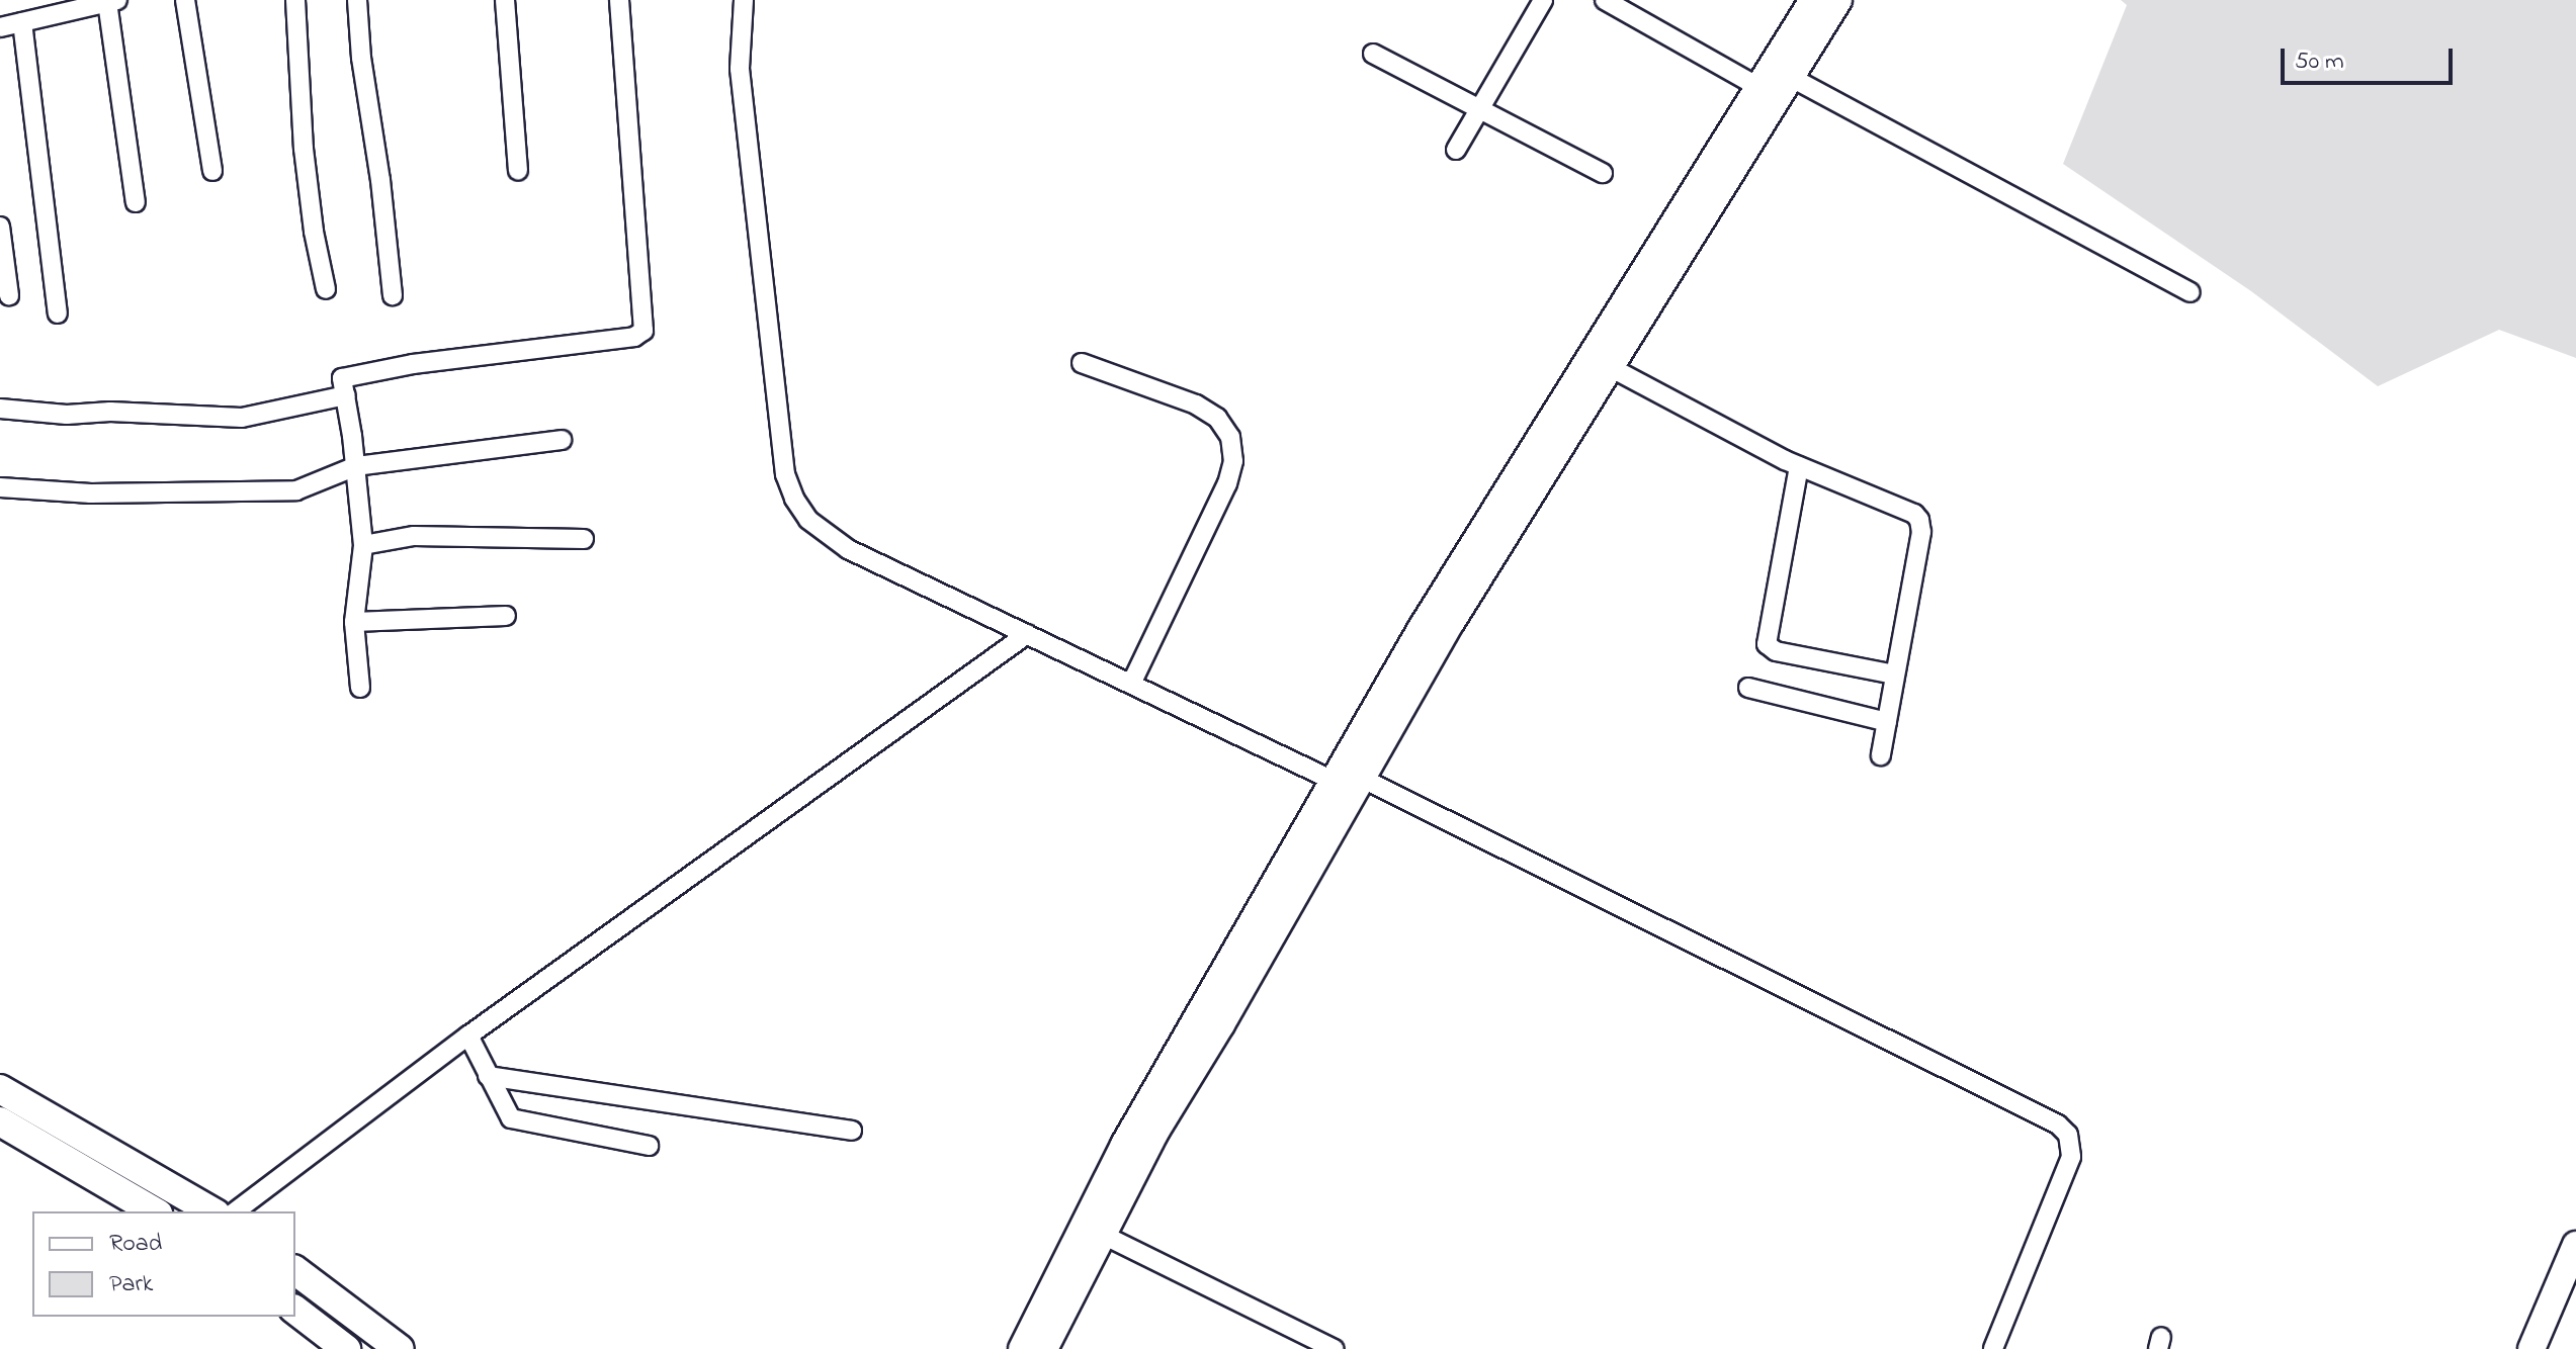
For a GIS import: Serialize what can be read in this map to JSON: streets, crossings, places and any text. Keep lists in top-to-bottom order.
{
  "legend": ["Road", "Park"],
  "scale_bar": "50 m"
}
